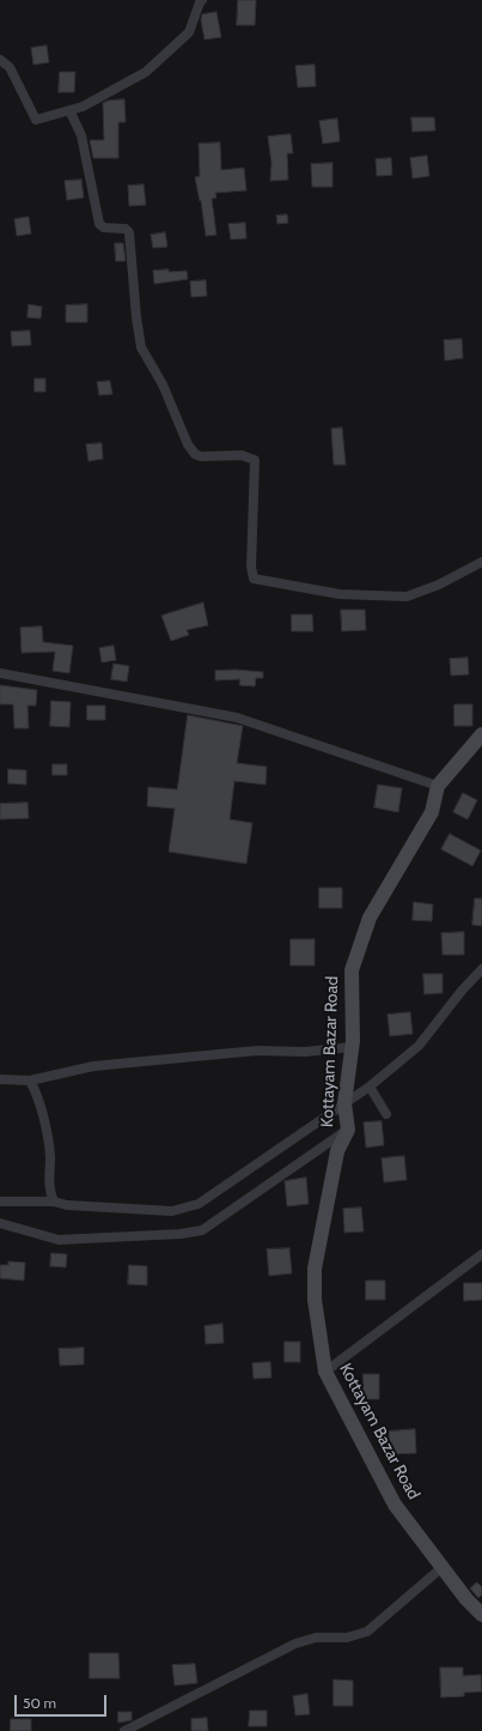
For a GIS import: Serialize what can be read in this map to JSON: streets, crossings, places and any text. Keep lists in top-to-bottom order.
{
  "streets": {
    "main road": ["Kottayam Bazar Road"]
  },
  "scale_bar": "50 m"
}
